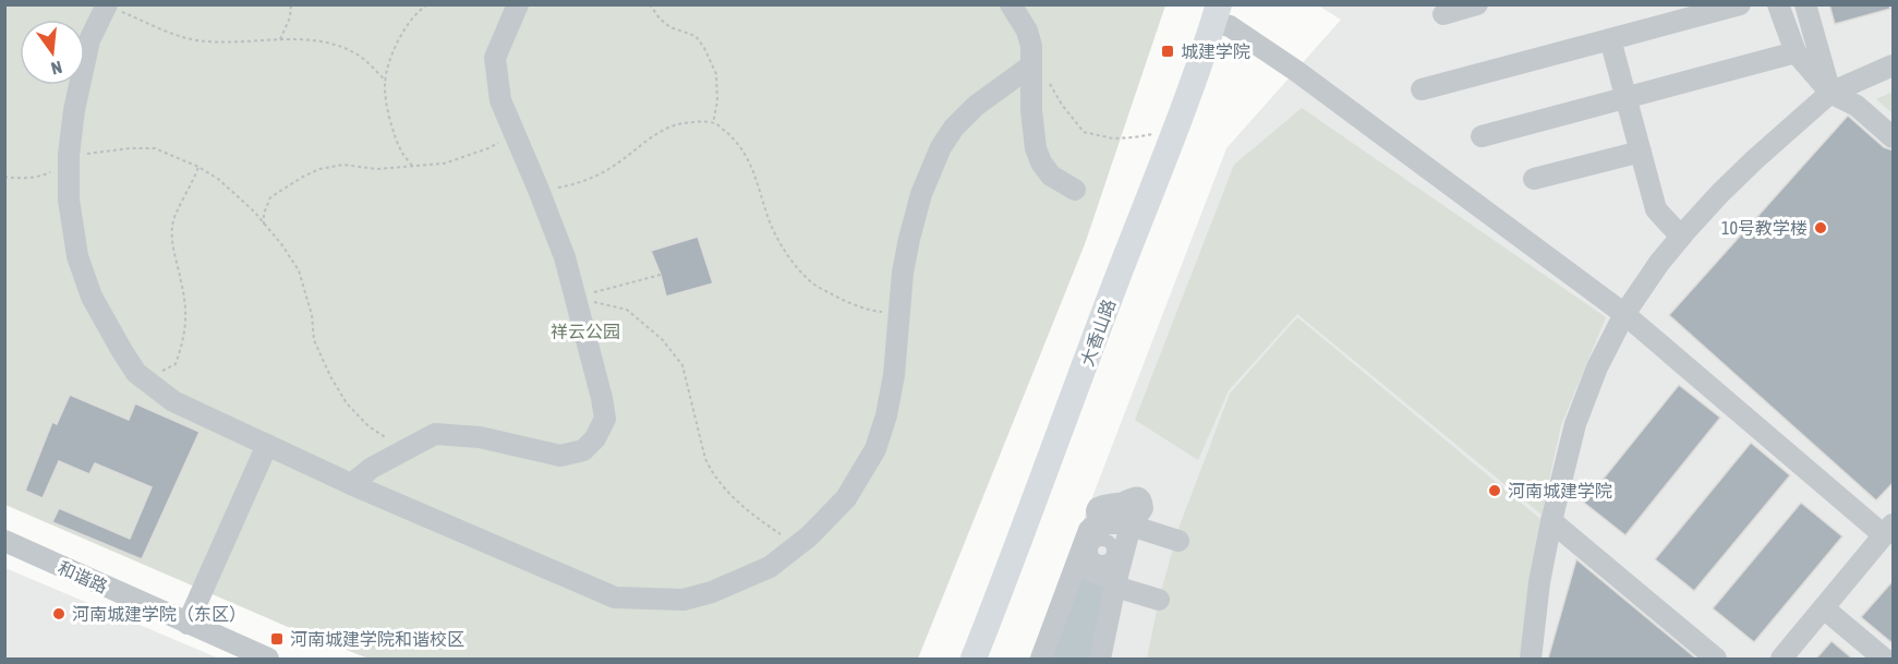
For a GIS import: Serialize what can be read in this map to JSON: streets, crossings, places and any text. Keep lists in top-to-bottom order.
{
  "streets": {
    "main road": ["大香山路"],
    "street": ["和谐路"]
  },
  "parks": ["祥云公园"],
  "places": {
    "transit": ["城建学院", "河南城建学院和谐校区"],
    "other": ["10号教学楼", "河南城建学院", "河南城建学院（东区）"]
  },
  "north": "bottom"
}
